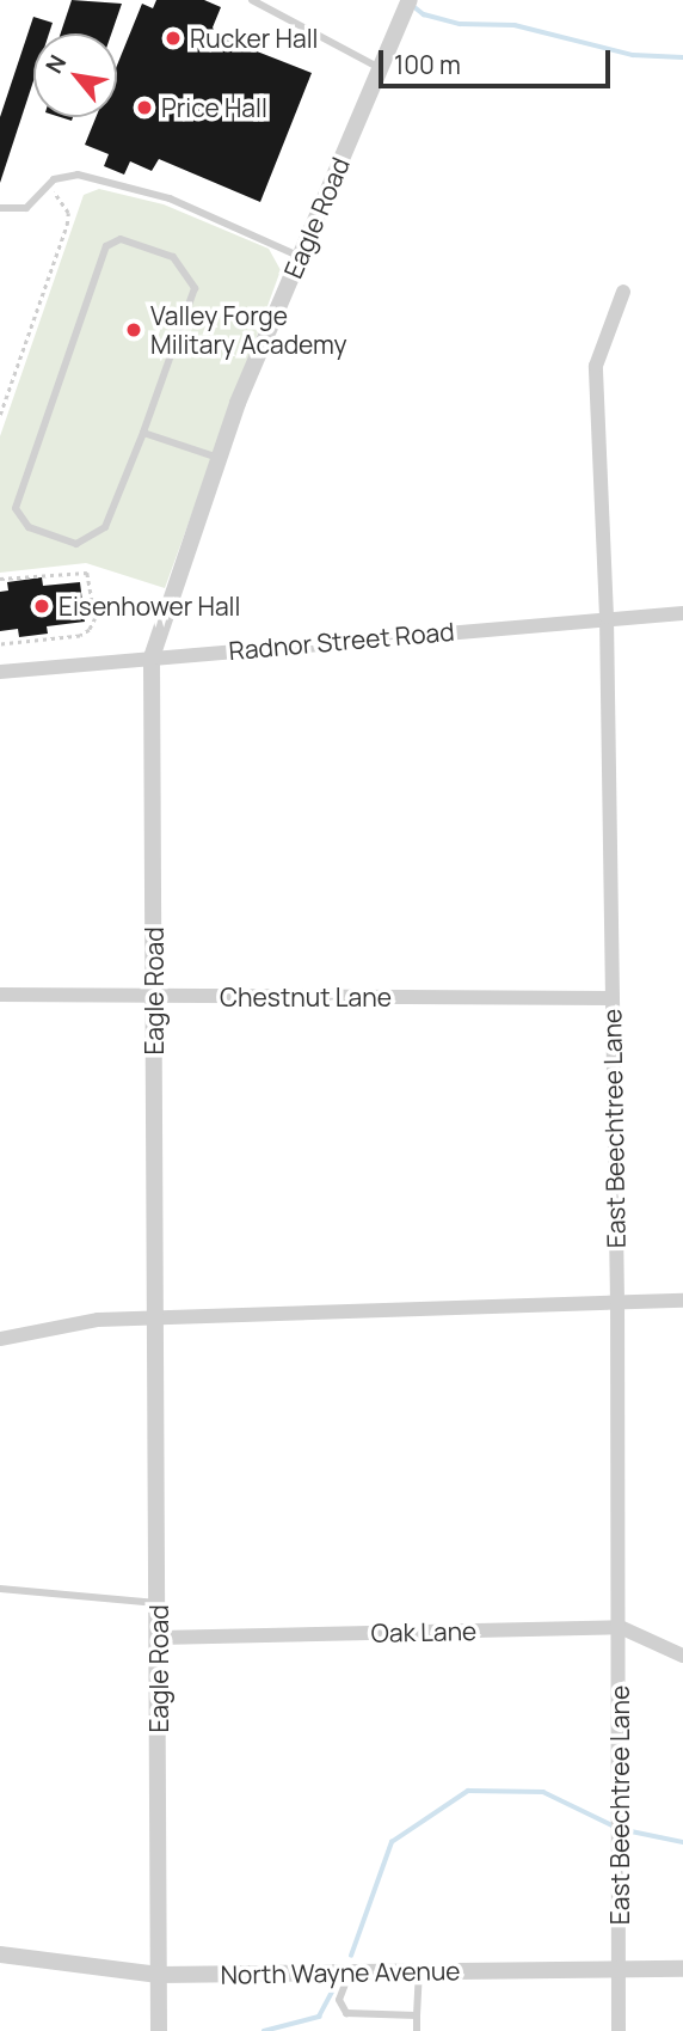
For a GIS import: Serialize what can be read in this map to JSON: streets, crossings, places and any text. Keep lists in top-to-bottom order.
{
  "streets": {
    "street": [
      "Eagle Road",
      "Radnor Street Road",
      "Chestnut Lane",
      "East Beechtree Lane",
      "Oak Lane",
      "North Wayne Avenue"
    ]
  },
  "crossings": [
    ["Eagle Road", "Radnor Street Road"],
    ["Eagle Road", "Chestnut Lane"],
    ["Eagle Road", "Oak Lane"],
    ["Eagle Road", "North Wayne Avenue"],
    ["Radnor Street Road", "East Beechtree Lane"],
    ["Chestnut Lane", "East Beechtree Lane"],
    ["East Beechtree Lane", "Oak Lane"],
    ["East Beechtree Lane", "North Wayne Avenue"]
  ],
  "places": [
    "Rucker Hall",
    "Price Hall",
    "Valley Forge Military Academy",
    "Eisenhower Hall"
  ],
  "scale_bar": "100 m",
  "north": "top left"
}
